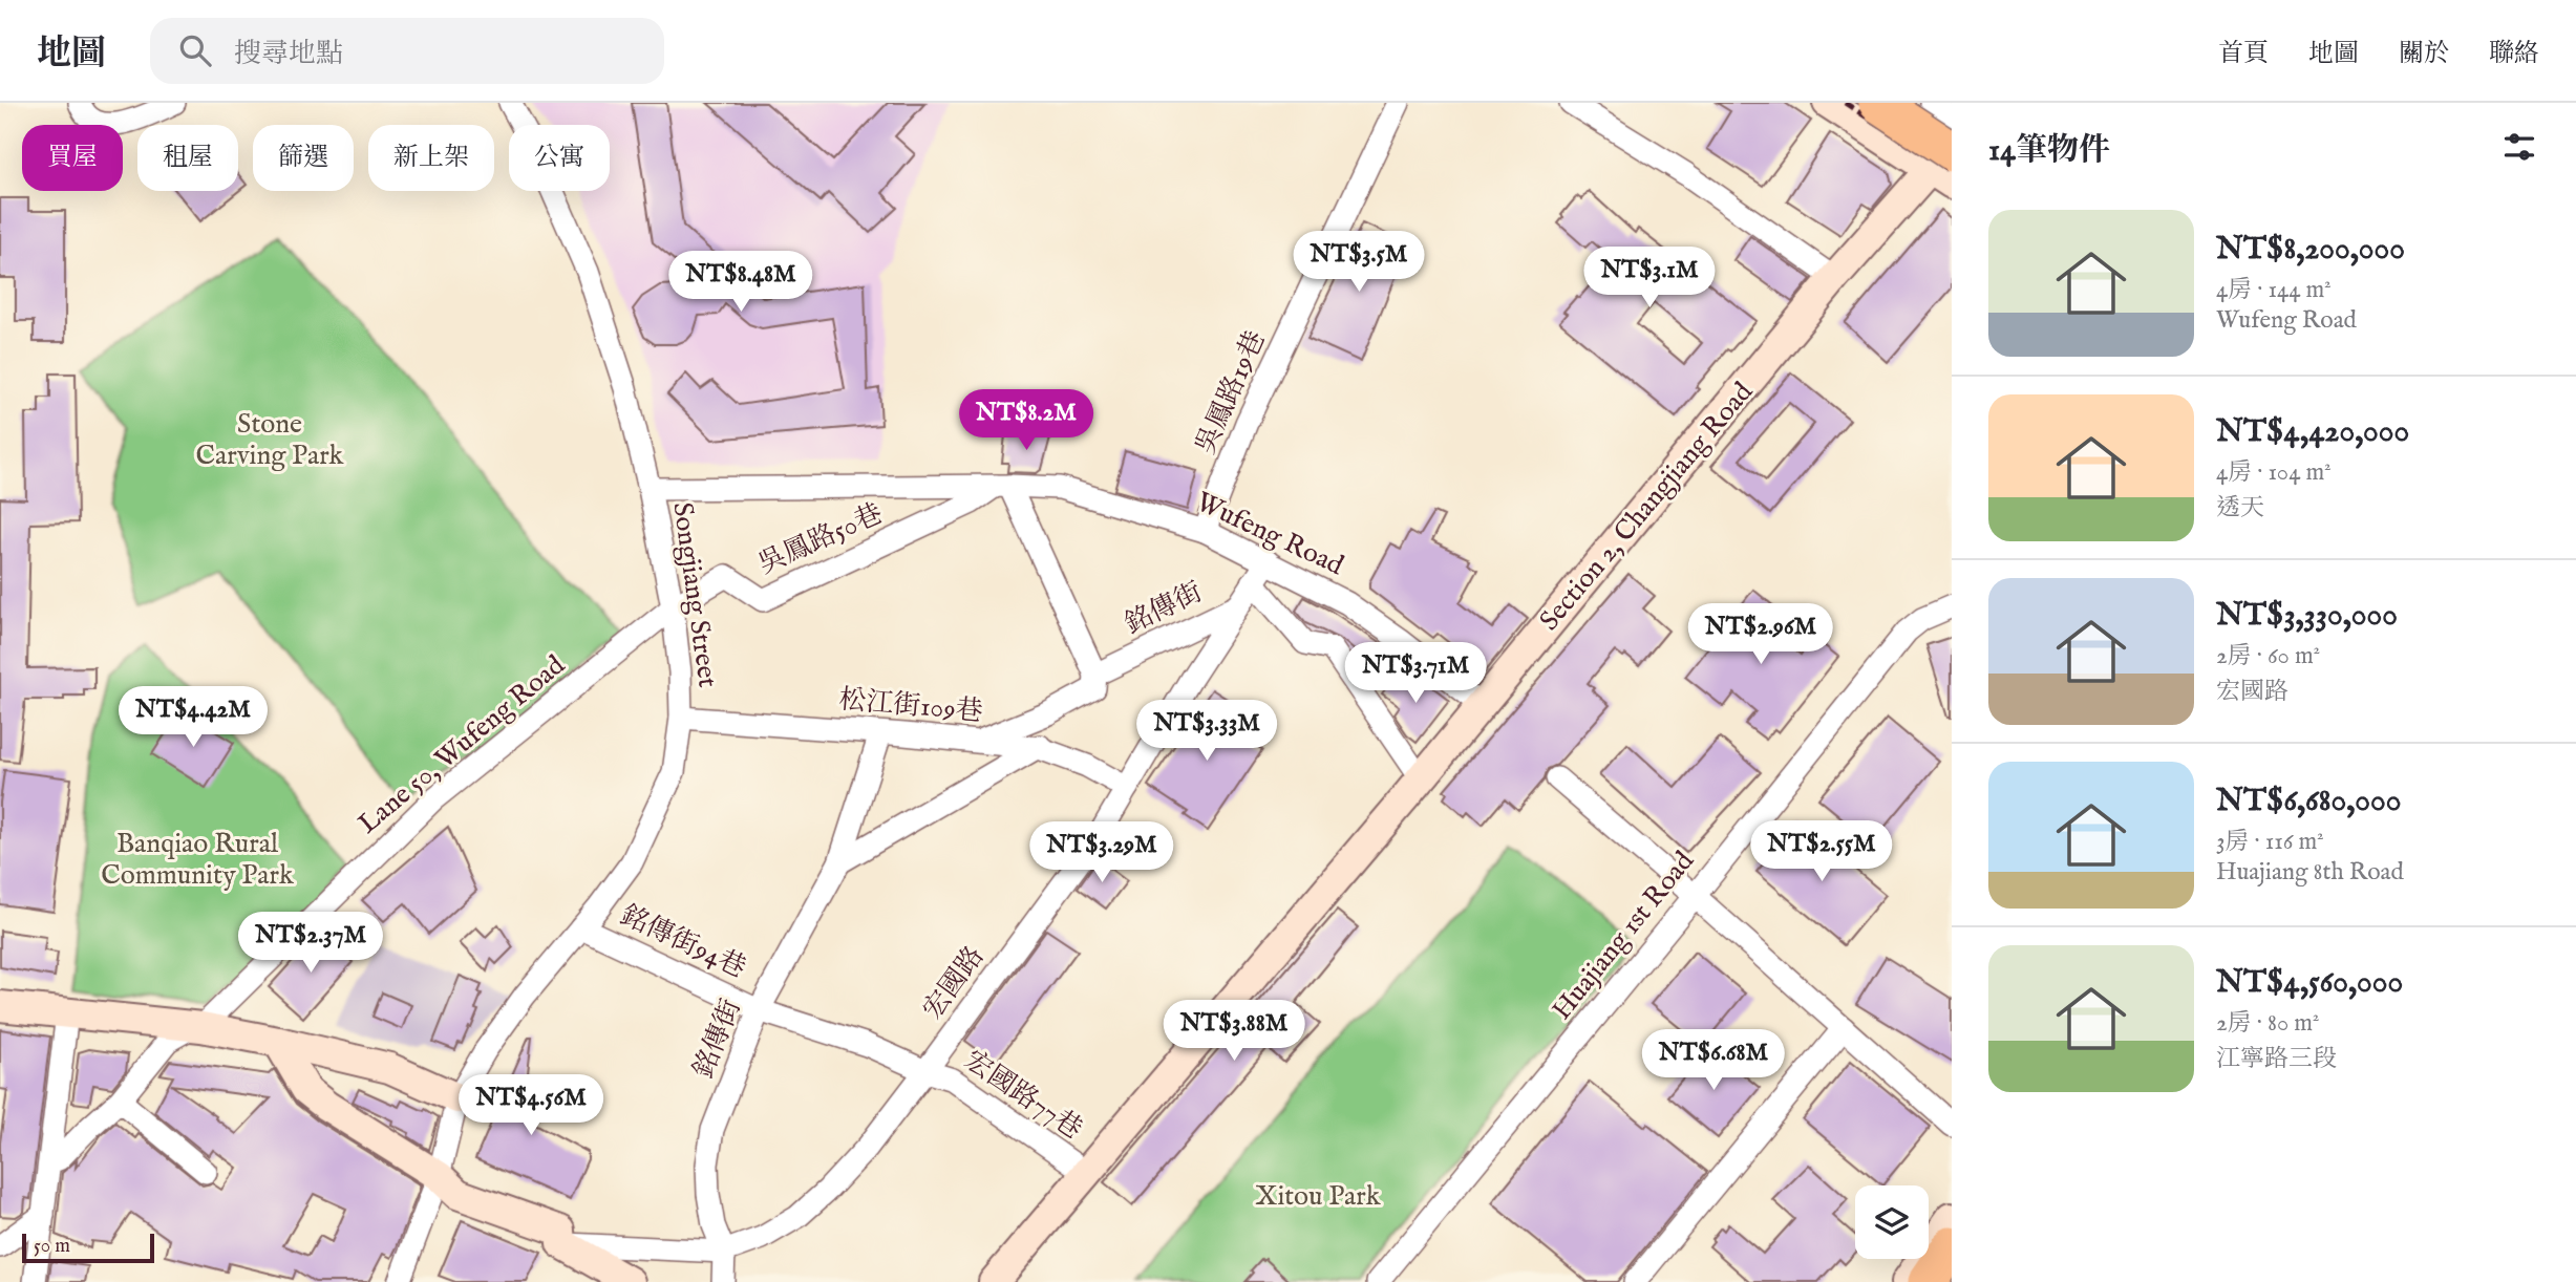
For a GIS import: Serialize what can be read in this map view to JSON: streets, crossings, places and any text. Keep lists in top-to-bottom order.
{
  "streets": {
    "street": [
      "吳鳳路19巷",
      "Section 2, Changjiang Road",
      "Wufeng Road",
      "吳鳳路50巷",
      "Songjiang Street",
      "銘傳街",
      "松江街109巷",
      "Lane 50, Wufeng Road",
      "Huajiang 1st Road",
      "銘傳街94巷",
      "宏國路",
      "宏國路77巷"
    ]
  },
  "crossings": [
    ["吳鳳路19巷", "Wufeng Road"],
    ["Section 2, Changjiang Road", "Wufeng Road"],
    ["Section 2, Changjiang Road", "宏國路77巷"],
    ["Wufeng Road", "吳鳳路50巷"],
    ["Wufeng Road", "Songjiang Street"],
    ["Wufeng Road", "宏國路"],
    ["吳鳳路50巷", "Songjiang Street"],
    ["吳鳳路50巷", "Lane 50, Wufeng Road"],
    ["Songjiang Street", "松江街109巷"],
    ["Songjiang Street", "Lane 50, Wufeng Road"],
    ["Songjiang Street", "銘傳街94巷"],
    ["銘傳街", "松江街109巷"],
    ["銘傳街", "銘傳街94巷"],
    ["銘傳街", "宏國路"],
    ["松江街109巷", "宏國路"],
    ["銘傳街94巷", "宏國路"],
    ["銘傳街94巷", "宏國路77巷"],
    ["宏國路", "宏國路77巷"]
  ],
  "parks": ["Stone Carving Park", "Banqiao Rural Community Park", "Xitou Park"],
  "scale_bar": "50 m",
  "page": {
    "header": "地圖",
    "search": "搜尋地點",
    "nav": [
      "首頁",
      "地圖",
      "關於",
      "聯絡"
    ],
    "heading": "14筆物件",
    "chip": [
      "買屋",
      "租屋",
      "篩選",
      "新上架",
      "公寓"
    ],
    "list": [
      {
        "name": "NT$8,200,000",
        "note": "4房 · 144 m² · Wufeng Road"
      },
      {
        "name": "NT$4,420,000",
        "note": "4房 · 104 m² · 透天"
      },
      {
        "name": "NT$3,330,000",
        "note": "2房 · 60 m² · 宏國路"
      },
      {
        "name": "NT$6,680,000",
        "note": "3房 · 116 m² · Huajiang 8th Road"
      },
      {
        "name": "NT$4,560,000",
        "note": "2房 · 80 m² · 江寧路三段"
      }
    ],
    "price": [
      "NT$3.5M",
      "NT$3.1M",
      "NT$8.48M",
      "NT$8.2M",
      "NT$2.96M",
      "NT$3.71M",
      "NT$4.42M",
      "NT$3.33M",
      "NT$2.55M",
      "NT$3.29M",
      "NT$2.37M",
      "NT$3.88M",
      "NT$6.68M",
      "NT$4.56M"
    ],
    "scale": "50 m"
  }
}
